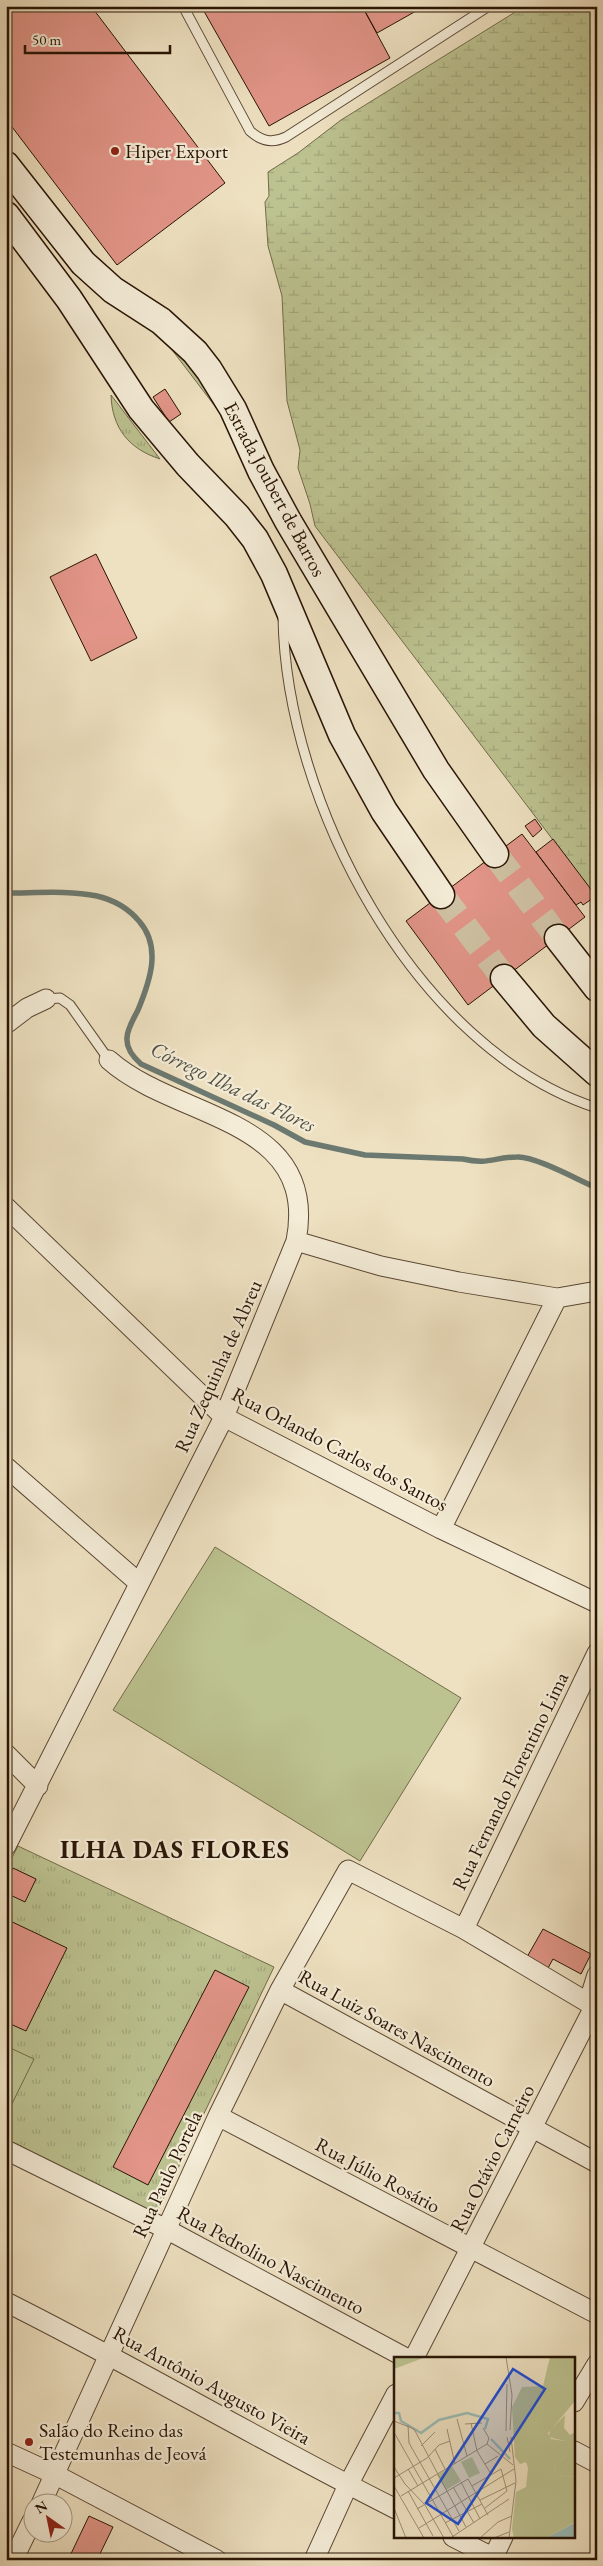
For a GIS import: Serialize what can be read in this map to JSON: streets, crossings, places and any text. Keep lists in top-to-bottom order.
{
  "streets": {
    "main road": ["Estrada Joubert de Barros"],
    "street": [
      "Rua Zequinha de Abreu",
      "Rua Orlando Carlos dos Santos",
      "Rua Fernando Florentino Lima",
      "Rua Luiz Soares Nascimento",
      "Rua Otávio Carneiro",
      "Rua Paulo Portela",
      "Rua Júlio Rosário",
      "Rua Pedrolino Nascimento",
      "Rua Antônio Augusto Vieira"
    ]
  },
  "crossings": [
    ["Rua Zequinha de Abreu", "Rua Orlando Carlos dos Santos"],
    ["Rua Fernando Florentino Lima", "Rua Paulo Portela"],
    ["Rua Luiz Soares Nascimento", "Rua Otávio Carneiro"],
    ["Rua Luiz Soares Nascimento", "Rua Paulo Portela"],
    ["Rua Otávio Carneiro", "Rua Júlio Rosário"],
    ["Rua Paulo Portela", "Rua Júlio Rosário"],
    ["Rua Paulo Portela", "Rua Pedrolino Nascimento"],
    ["Rua Paulo Portela", "Rua Antônio Augusto Vieira"]
  ],
  "districts": ["ILHA DAS FLORES"],
  "water": ["Córrego Ilha das Flores"],
  "places": ["Hiper Export", "Salão do Reino das Testemunhas de Jeová"],
  "scale_bar": "50 m",
  "north": "top left"
}
